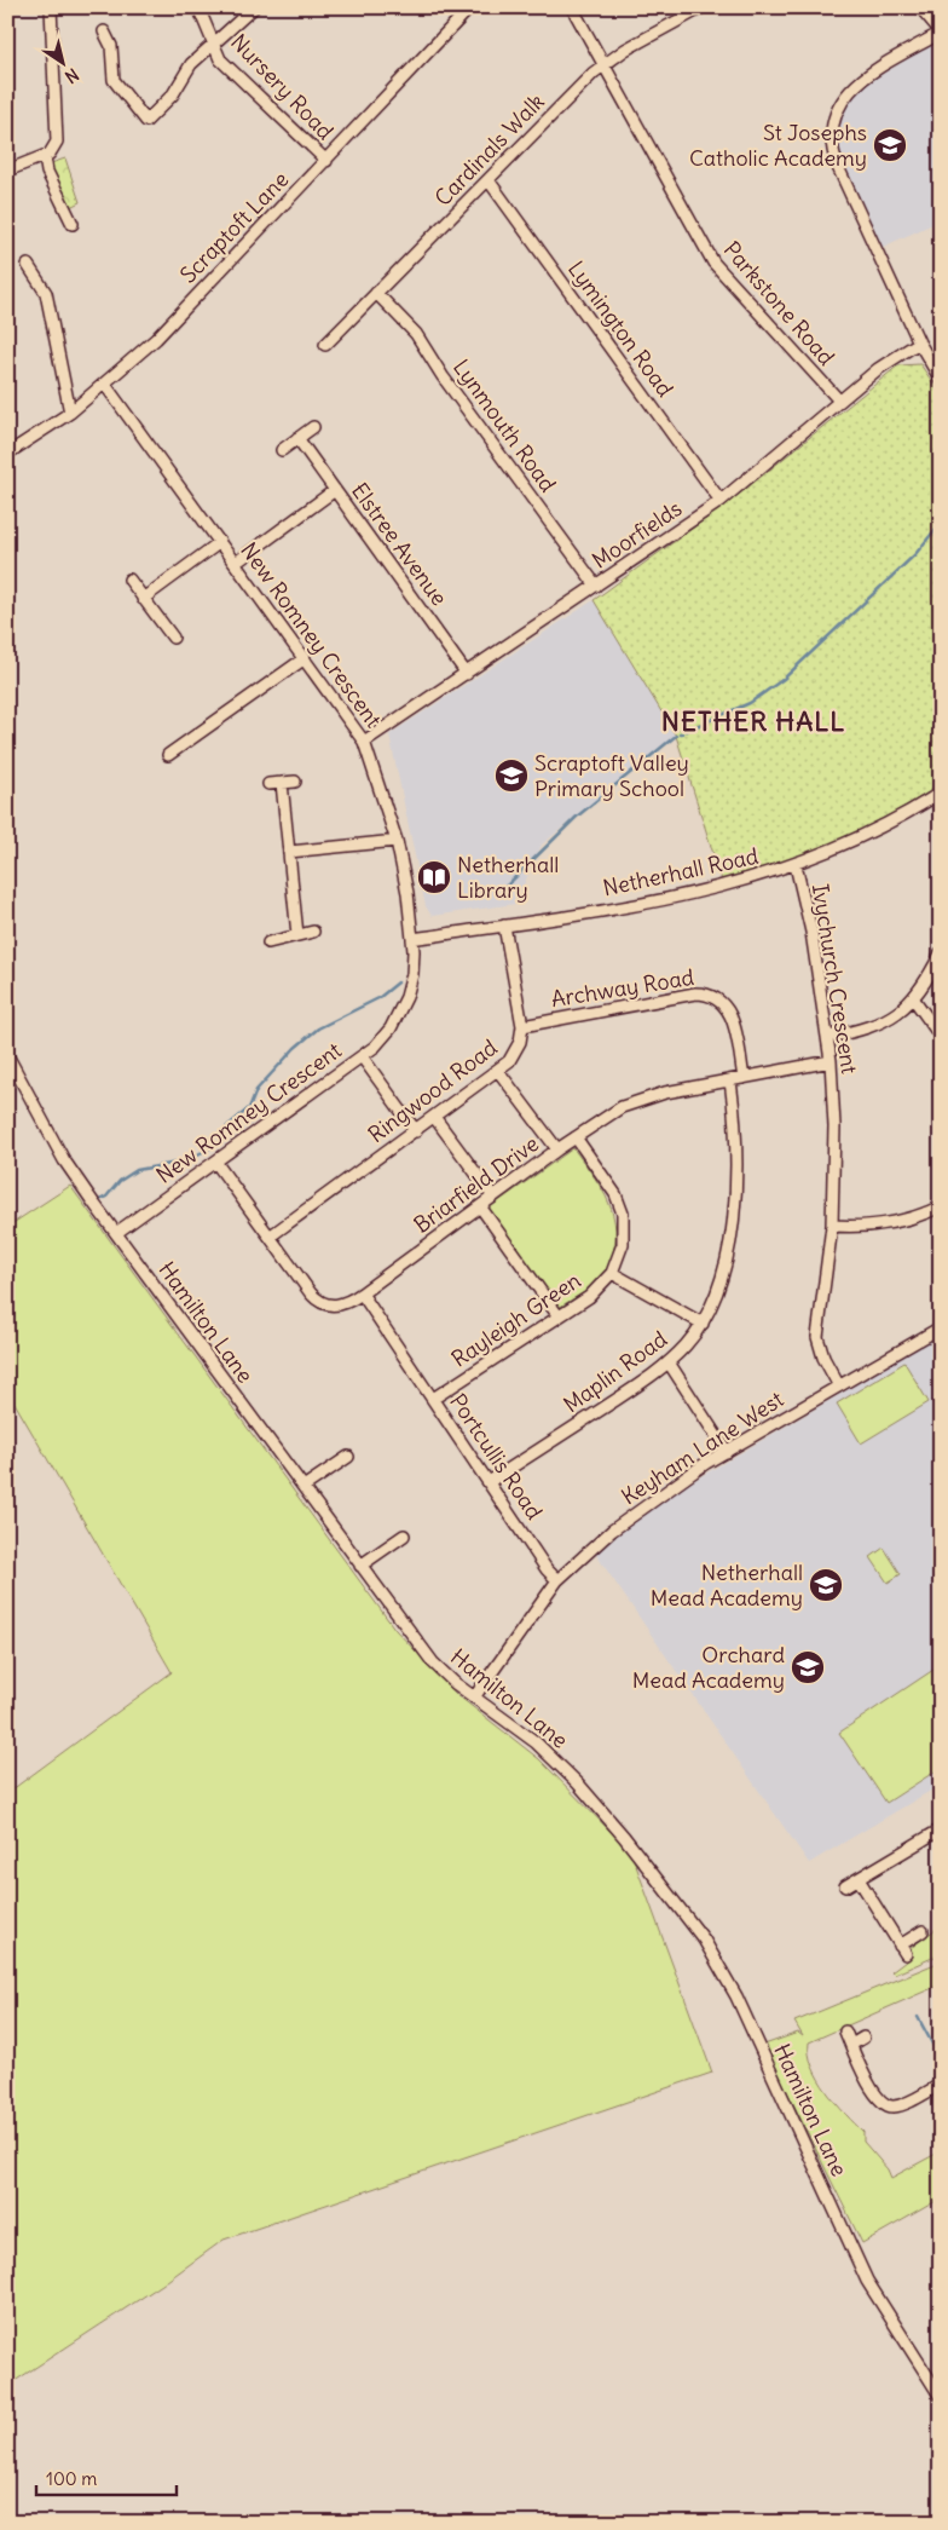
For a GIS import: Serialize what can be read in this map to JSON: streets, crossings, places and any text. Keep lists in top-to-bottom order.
{
  "streets": {
    "street": [
      "Nursery Road",
      "Cardinals Walk",
      "Scraptoft Lane",
      "Parkstone Road",
      "Lymington Road",
      "Lynmouth Road",
      "Moorfields",
      "Elstree Avenue",
      "New Romney Crescent",
      "Netherhall Road",
      "Ivychurch Crescent",
      "Archway Road",
      "Ringwood Road",
      "Briarfield Drive",
      "Rayleigh Green",
      "Hamilton Lane",
      "Maplin Road",
      "Keyham Lane West",
      "Portcullis Road"
    ]
  },
  "crossings": [
    ["Nursery Road", "Scraptoft Lane"],
    ["Cardinals Walk", "Parkstone Road"],
    ["Cardinals Walk", "Lymington Road"],
    ["Cardinals Walk", "Lynmouth Road"],
    ["Scraptoft Lane", "New Romney Crescent"],
    ["Parkstone Road", "Moorfields"],
    ["Lymington Road", "Moorfields"],
    ["Lynmouth Road", "Moorfields"],
    ["Moorfields", "Elstree Avenue"],
    ["Moorfields", "New Romney Crescent"],
    ["New Romney Crescent", "Netherhall Road"],
    ["New Romney Crescent", "Briarfield Drive"],
    ["New Romney Crescent", "Hamilton Lane"],
    ["Netherhall Road", "Ivychurch Crescent"],
    ["Netherhall Road", "Ringwood Road"],
    ["Ivychurch Crescent", "Briarfield Drive"],
    ["Ivychurch Crescent", "Keyham Lane West"],
    ["Archway Road", "Ringwood Road"],
    ["Archway Road", "Briarfield Drive"],
    ["Ringwood Road", "Briarfield Drive"],
    ["Briarfield Drive", "Rayleigh Green"],
    ["Briarfield Drive", "Maplin Road"],
    ["Briarfield Drive", "Portcullis Road"],
    ["Rayleigh Green", "Portcullis Road"],
    ["Hamilton Lane", "Keyham Lane West"],
    ["Maplin Road", "Portcullis Road"],
    ["Keyham Lane West", "Portcullis Road"]
  ],
  "districts": ["NETHER HALL"],
  "places": {
    "school or university": [
      "St Josephs Catholic Academy",
      "Scraptoft Valley Primary School",
      "Netherhall Mead Academy",
      "Orchard Mead Academy"
    ],
    "library": ["Netherhall Library"]
  },
  "scale_bar": "100 m",
  "north": "bottom right"
}
